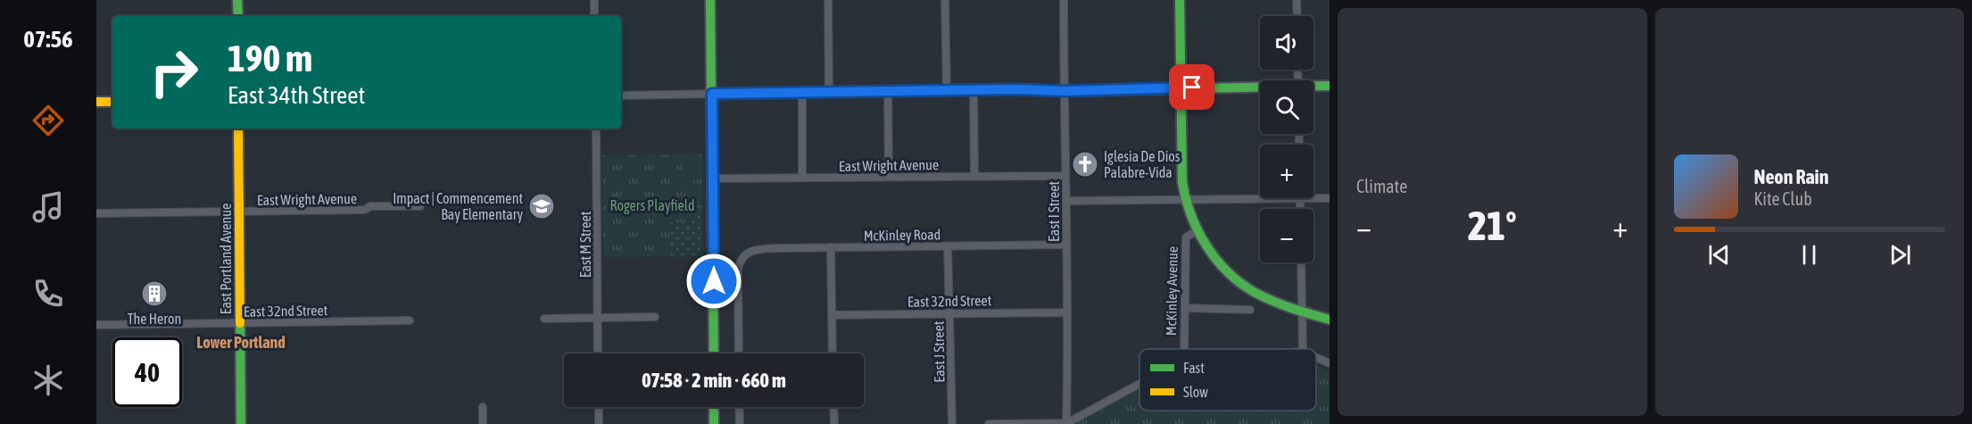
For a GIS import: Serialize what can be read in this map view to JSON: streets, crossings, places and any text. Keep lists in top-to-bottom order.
{
  "streets": {
    "street": [
      "East Wright Avenue",
      "East I Street",
      "McKinley Road",
      "East M Street",
      "East Portland Avenue",
      "McKinley Avenue",
      "East 32nd Street",
      "East J Street"
    ]
  },
  "crossings": [
    ["East Wright Avenue", "East I Street"],
    ["East Wright Avenue", "East Portland Avenue"],
    ["East I Street", "McKinley Road"],
    ["East I Street", "East 32nd Street"],
    ["McKinley Road", "East J Street"],
    ["East Portland Avenue", "East 32nd Street"],
    ["East 32nd Street", "East J Street"]
  ],
  "districts": ["Lower Portland"],
  "parks": ["Rogers Playfield"],
  "places": {
    "church": ["Iglesia De Dios Palabre-Vida"],
    "school or university": ["Impact | Commencement Bay Elementary"],
    "building": ["The Heron"]
  },
  "legend": ["Fast", "Slow"],
  "page": {
    "tabs": "07:56",
    "tile": "Climate",
    "map_buttons": ["+", "−"],
    "turn": ["190 m", "East 34th Street"],
    "song": ["Neon Rain", "Kite Club"],
    "heat": ["−", "21°", "+"],
    "limit": "40",
    "trip": "07:58 · 2 min · 660 m"
  }
}
